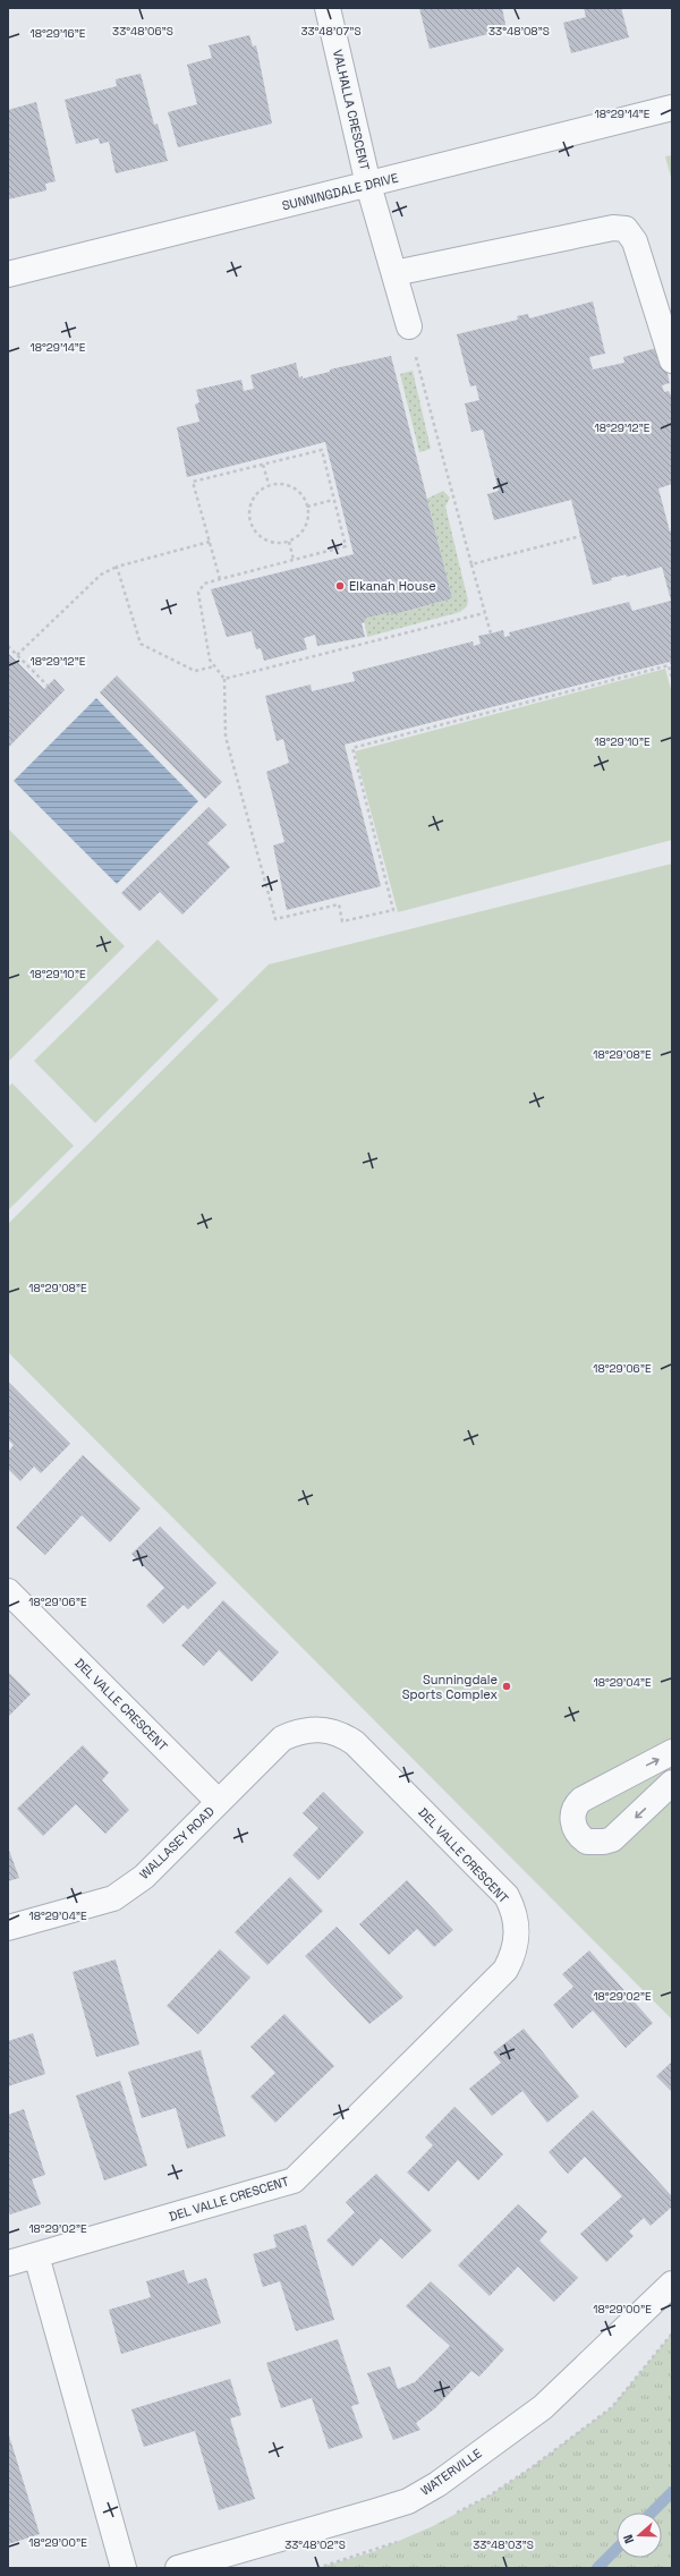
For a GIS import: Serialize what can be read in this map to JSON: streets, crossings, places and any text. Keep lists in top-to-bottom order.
{
  "streets": {
    "street": [
      "VALHALLA CRESCENT",
      "SUNNINGDALE DRIVE",
      "DEL VALLE CRESCENT",
      "WALLASEY ROAD",
      "WATERVILLE"
    ]
  },
  "crossings": [
    ["VALHALLA CRESCENT", "SUNNINGDALE DRIVE"],
    ["DEL VALLE CRESCENT", "WALLASEY ROAD"]
  ],
  "places": ["Elkanah House", "Sunningdale Sports Complex"],
  "north": "left",
  "coordinates": [
    "33°48'06\"S",
    "33°48'07\"S",
    "33°48'08\"S",
    "18°29'16\"E",
    "18°29'14\"E",
    "18°29'12\"E",
    "18°29'10\"E",
    "18°29'08\"E",
    "18°29'06\"E",
    "18°29'04\"E",
    "18°29'02\"E",
    "18°29'00\"E",
    "33°48'02\"S",
    "33°48'03\"S"
  ]
}
